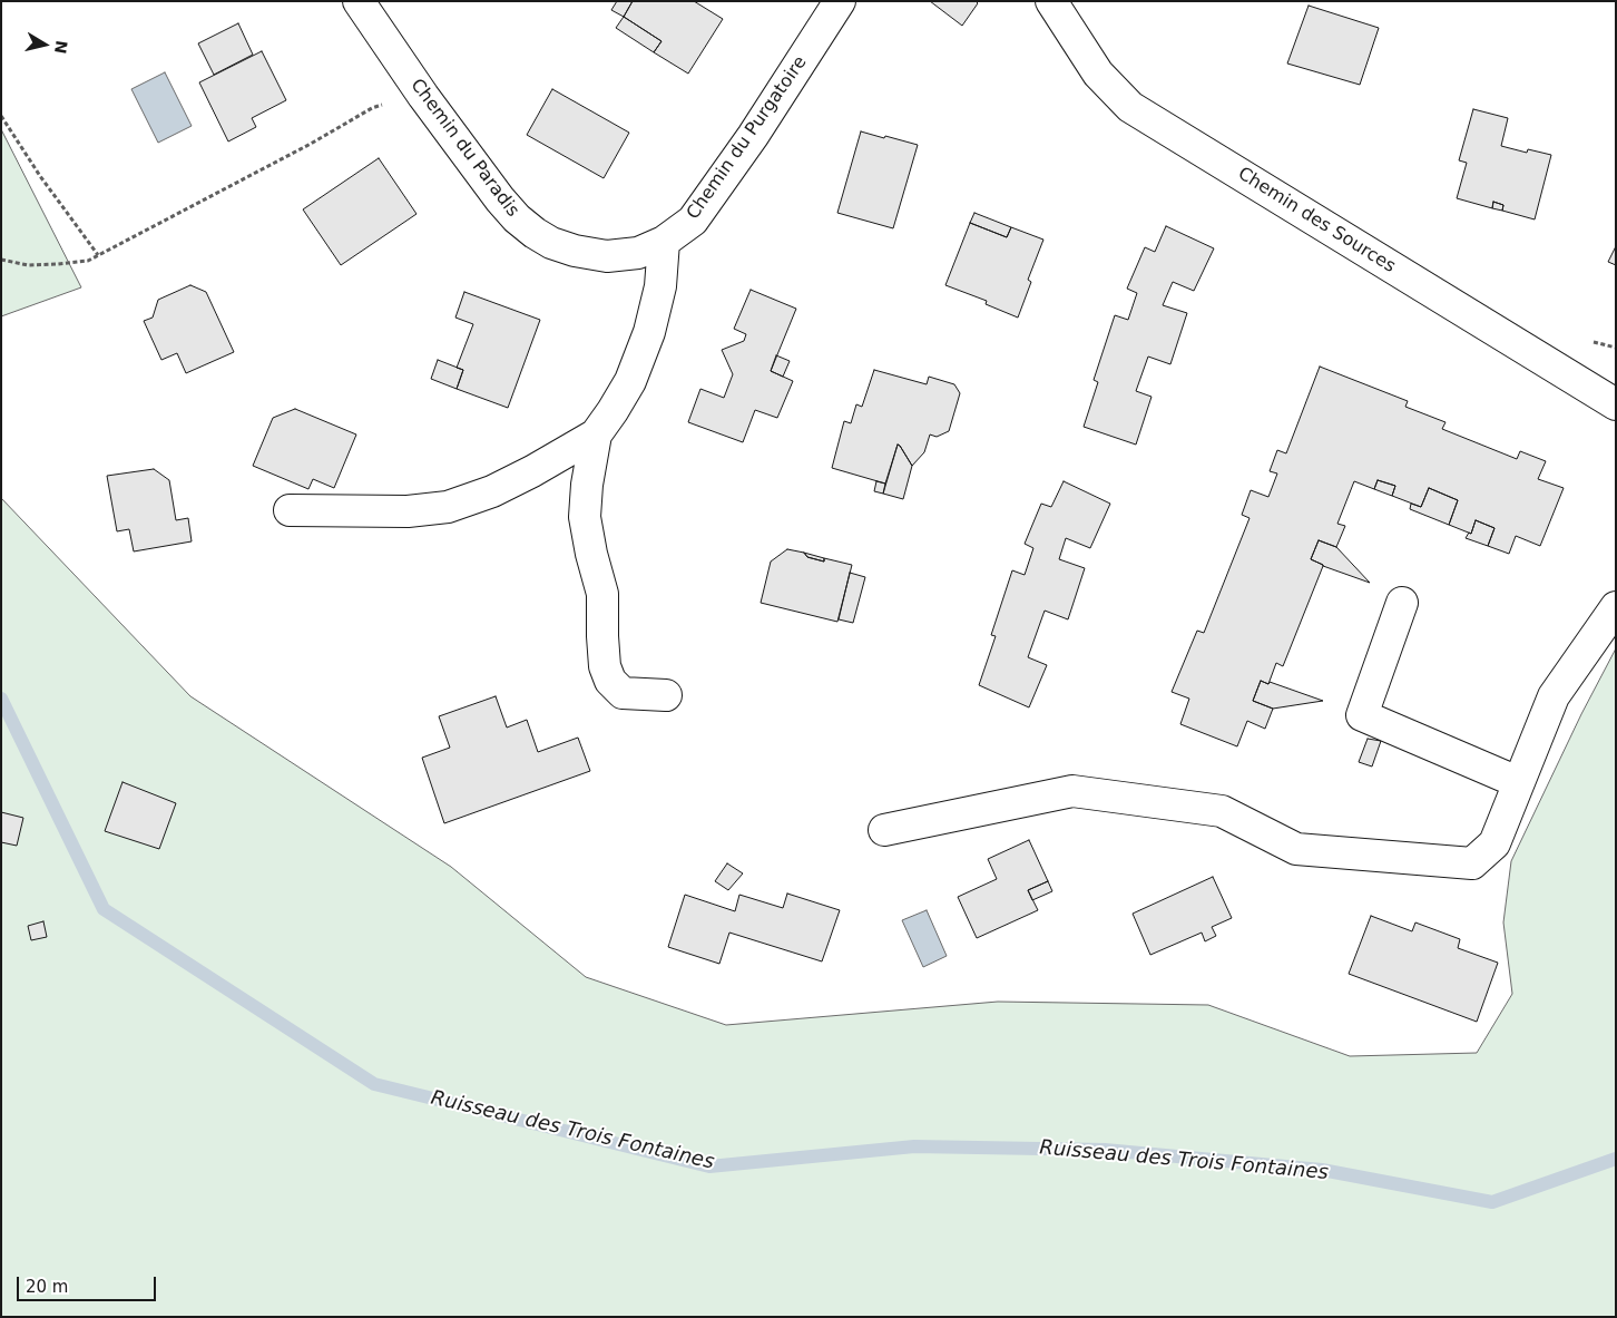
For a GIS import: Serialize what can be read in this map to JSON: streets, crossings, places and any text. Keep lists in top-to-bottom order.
{
  "streets": {
    "street": ["Chemin du Purgatoire", "Chemin du Paradis", "Chemin des Sources"]
  },
  "crossings": [
    ["Chemin du Purgatoire", "Chemin du Paradis"]
  ],
  "water": ["Ruisseau des Trois Fontaines"],
  "scale_bar": "20 m",
  "north": "right"
}
